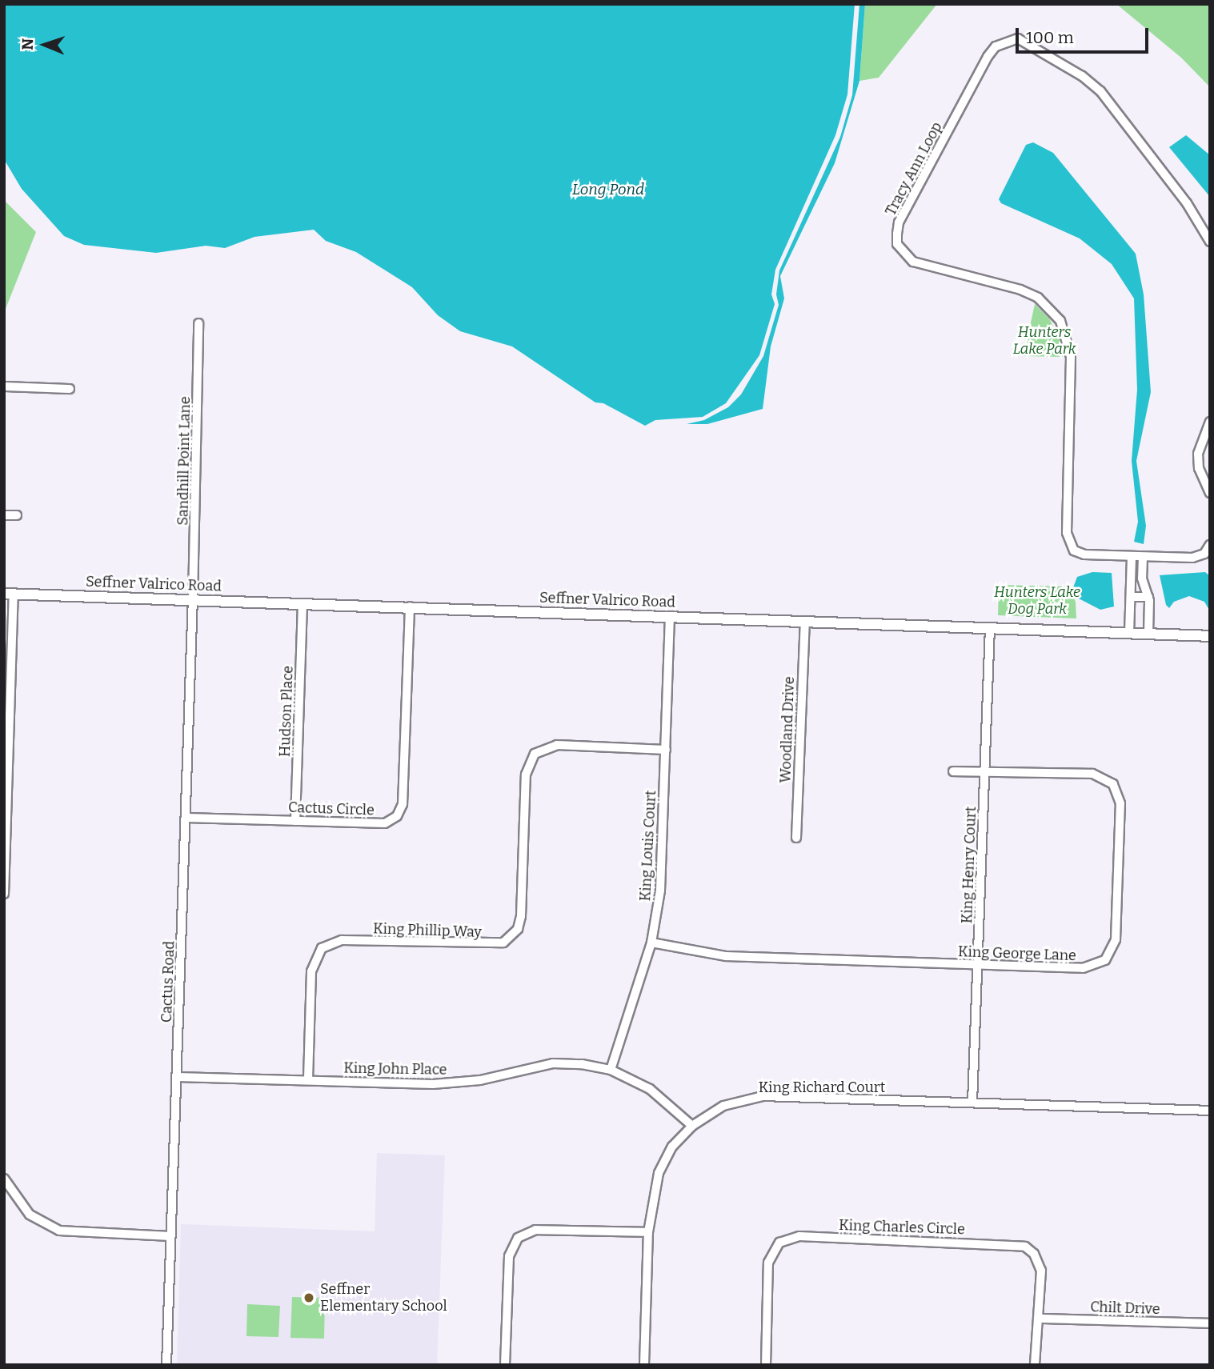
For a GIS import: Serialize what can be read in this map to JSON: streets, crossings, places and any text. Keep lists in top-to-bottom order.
{
  "streets": {
    "street": [
      "Tracy Ann Loop",
      "Sandhill Point Lane",
      "Seffner Valrico Road",
      "Hudson Place",
      "Woodland Drive",
      "Cactus Circle",
      "King Louis Court",
      "King Henry Court",
      "King Phillip Way",
      "King George Lane",
      "Cactus Road",
      "King John Place",
      "King Richard Court",
      "King Charles Circle",
      "Chilt Drive"
    ]
  },
  "crossings": [
    ["Sandhill Point Lane", "Seffner Valrico Road"],
    ["Sandhill Point Lane", "Cactus Road"],
    ["Seffner Valrico Road", "Hudson Place"],
    ["Seffner Valrico Road", "Woodland Drive"],
    ["Seffner Valrico Road", "Cactus Circle"],
    ["Seffner Valrico Road", "King Louis Court"],
    ["Seffner Valrico Road", "King Henry Court"],
    ["Seffner Valrico Road", "Cactus Road"],
    ["Hudson Place", "Cactus Circle"],
    ["Cactus Circle", "Cactus Road"],
    ["King Louis Court", "King Phillip Way"],
    ["King Louis Court", "King George Lane"],
    ["King Louis Court", "King John Place"],
    ["King Henry Court", "King George Lane"],
    ["King Henry Court", "King Richard Court"],
    ["King Phillip Way", "King John Place"],
    ["Cactus Road", "King John Place"],
    ["King John Place", "King Richard Court"],
    ["King Charles Circle", "Chilt Drive"]
  ],
  "water": ["Long Pond"],
  "parks": ["Hunters Lake Park", "Hunters Lake Dog Park"],
  "places": ["Seffner Elementary School"],
  "scale_bar": "100 m",
  "north": "left"
}
